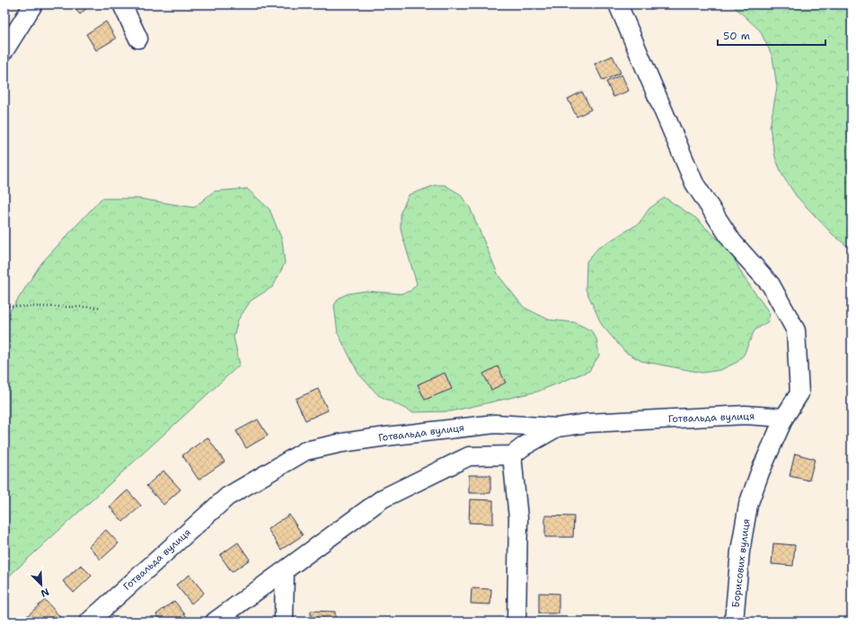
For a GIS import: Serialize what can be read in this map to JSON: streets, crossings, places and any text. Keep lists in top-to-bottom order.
{
  "streets": {
    "street": ["Готвальда вулиця", "Борисових вулиця"]
  },
  "crossings": [
    ["Готвальда вулиця", "Борисових вулиця"]
  ],
  "scale_bar": "50 m",
  "north": "bottom right"
}
